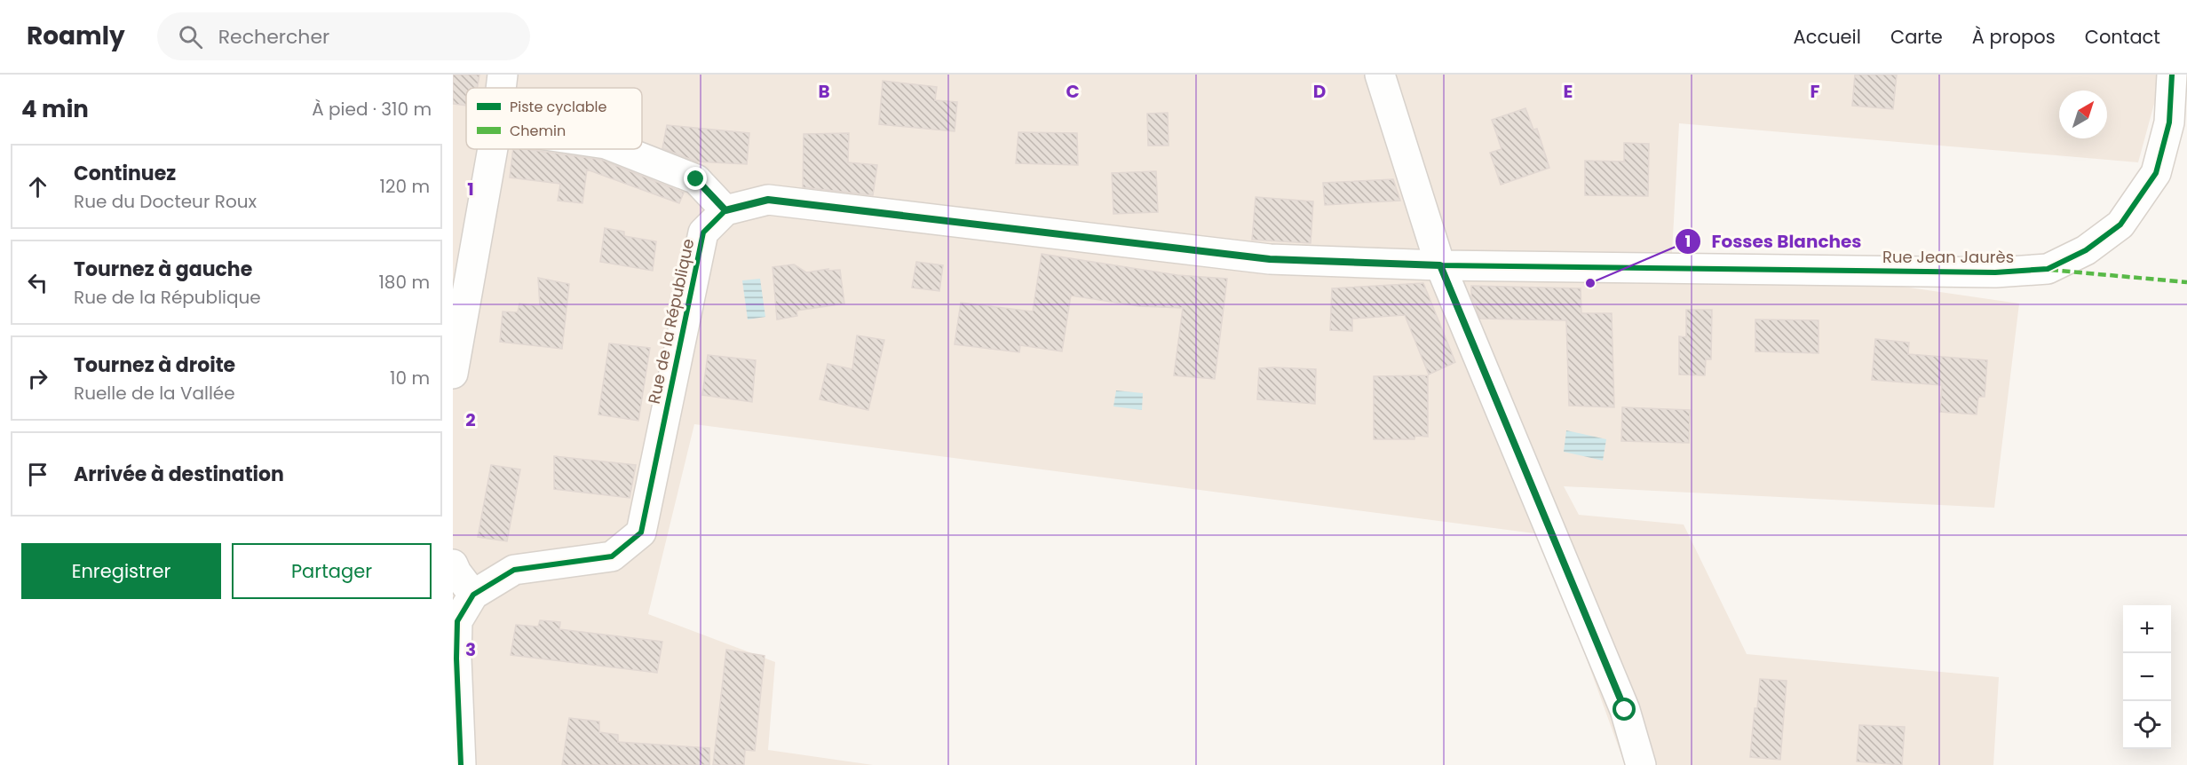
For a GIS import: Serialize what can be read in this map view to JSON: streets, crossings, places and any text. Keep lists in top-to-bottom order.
{
  "streets": {
    "street": ["Rue Jean Jaurès", "Rue de la République"]
  },
  "places": ["Fosses Blanches"],
  "legend": ["Piste cyclable", "Chemin"],
  "north": "top right",
  "page": {
    "header": "Roamly",
    "search": "Rechercher",
    "nav": [
      "Accueil",
      "Carte",
      "À propos",
      "Contact"
    ],
    "heading": ["4 min", "À pied · 310 m"],
    "list": [
      ["Continuez", "Rue du Docteur Roux", "120 m"],
      ["Tournez à gauche", "Rue de la République", "180 m"],
      ["Tournez à droite", "Ruelle de la Vallée", "10 m"],
      "Arrivée à destination"
    ],
    "buttons": ["Enregistrer", "Partager"],
    "map_buttons": ["+", "−"]
  },
  "grid": {
    "columns": [
      "B",
      "C",
      "D",
      "E",
      "F"
    ],
    "rows": ["1", "2", "3"]
  }
}
